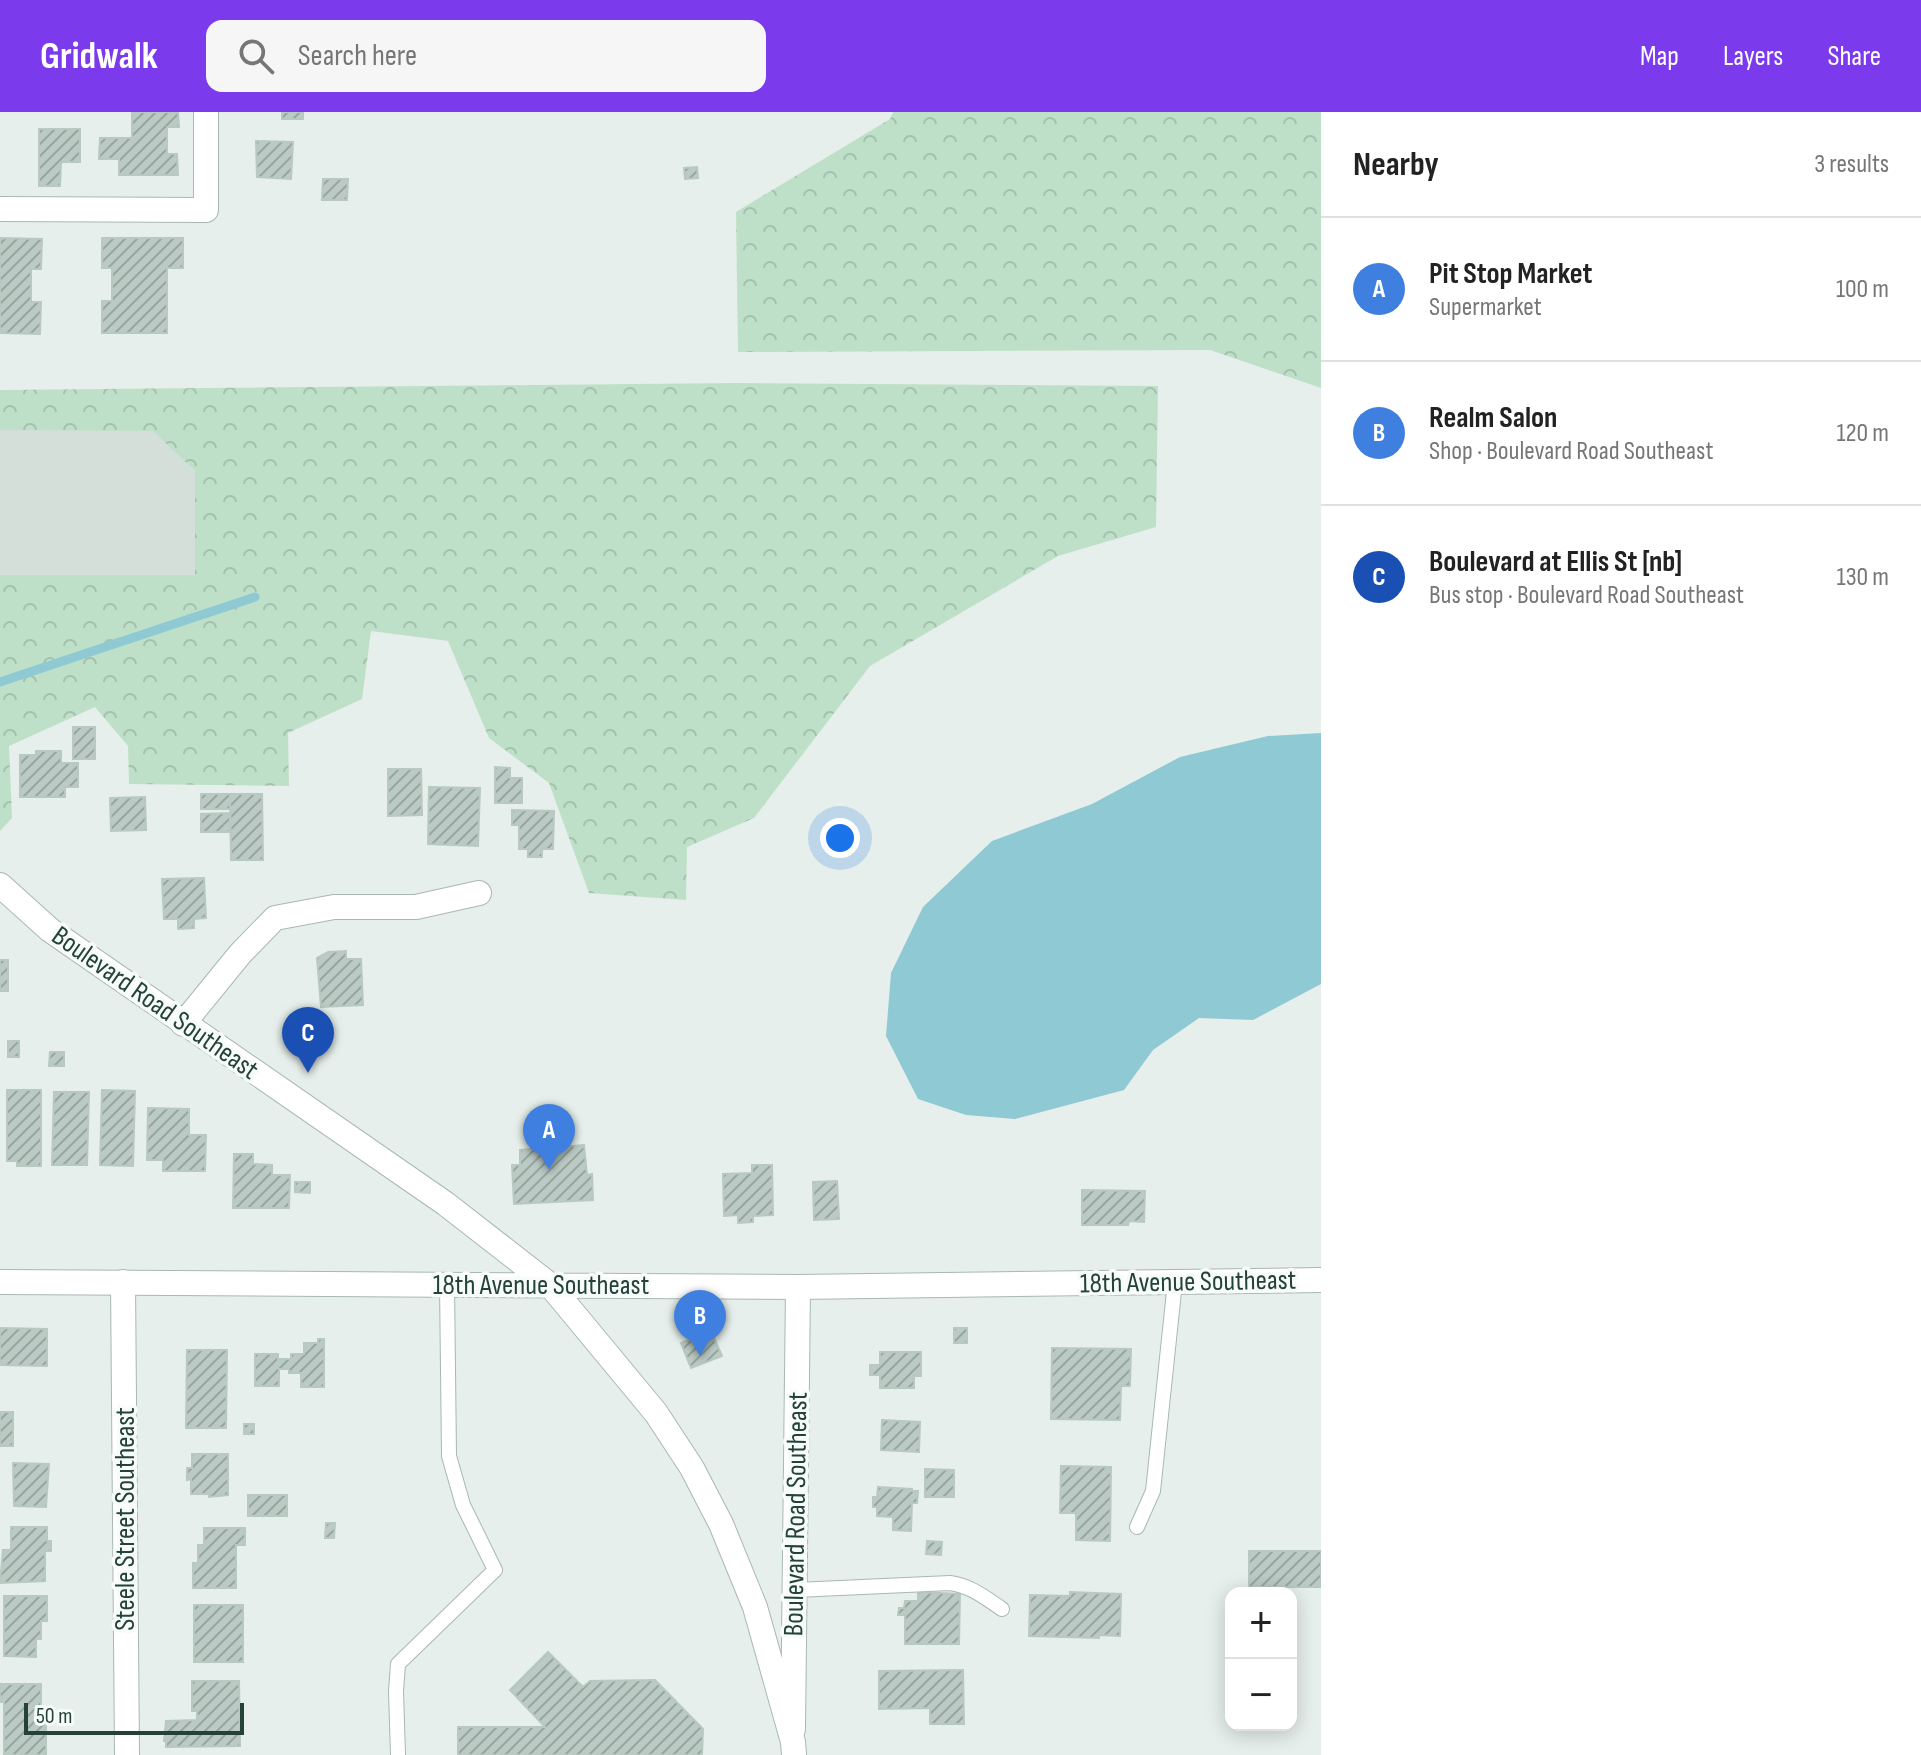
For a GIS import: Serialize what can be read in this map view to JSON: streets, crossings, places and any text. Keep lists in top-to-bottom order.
{
  "streets": {
    "street": ["Boulevard Road Southeast", "18th Avenue Southeast", "Steele Street Southeast"]
  },
  "crossings": [
    ["Boulevard Road Southeast", "18th Avenue Southeast"],
    ["18th Avenue Southeast", "Steele Street Southeast"]
  ],
  "scale_bar": "50 m",
  "page": {
    "header": "Gridwalk",
    "search": "Search here",
    "nav": ["Map", "Layers", "Share"],
    "heading": ["Nearby", "3 results"],
    "list": [
      {
        "mark": "A",
        "name": "Pit Stop Market",
        "note": "Supermarket",
        "value": "100 m"
      },
      {
        "mark": "B",
        "name": "Realm Salon",
        "note": "Shop · Boulevard Road Southeast",
        "value": "120 m"
      },
      {
        "mark": "C",
        "name": "Boulevard at Ellis St [nb]",
        "note": "Bus stop · Boulevard Road Southeast",
        "value": "130 m"
      }
    ],
    "pins": ["C", "A", "B"],
    "map_buttons": ["+", "−"],
    "scale": "50 m"
  }
}
